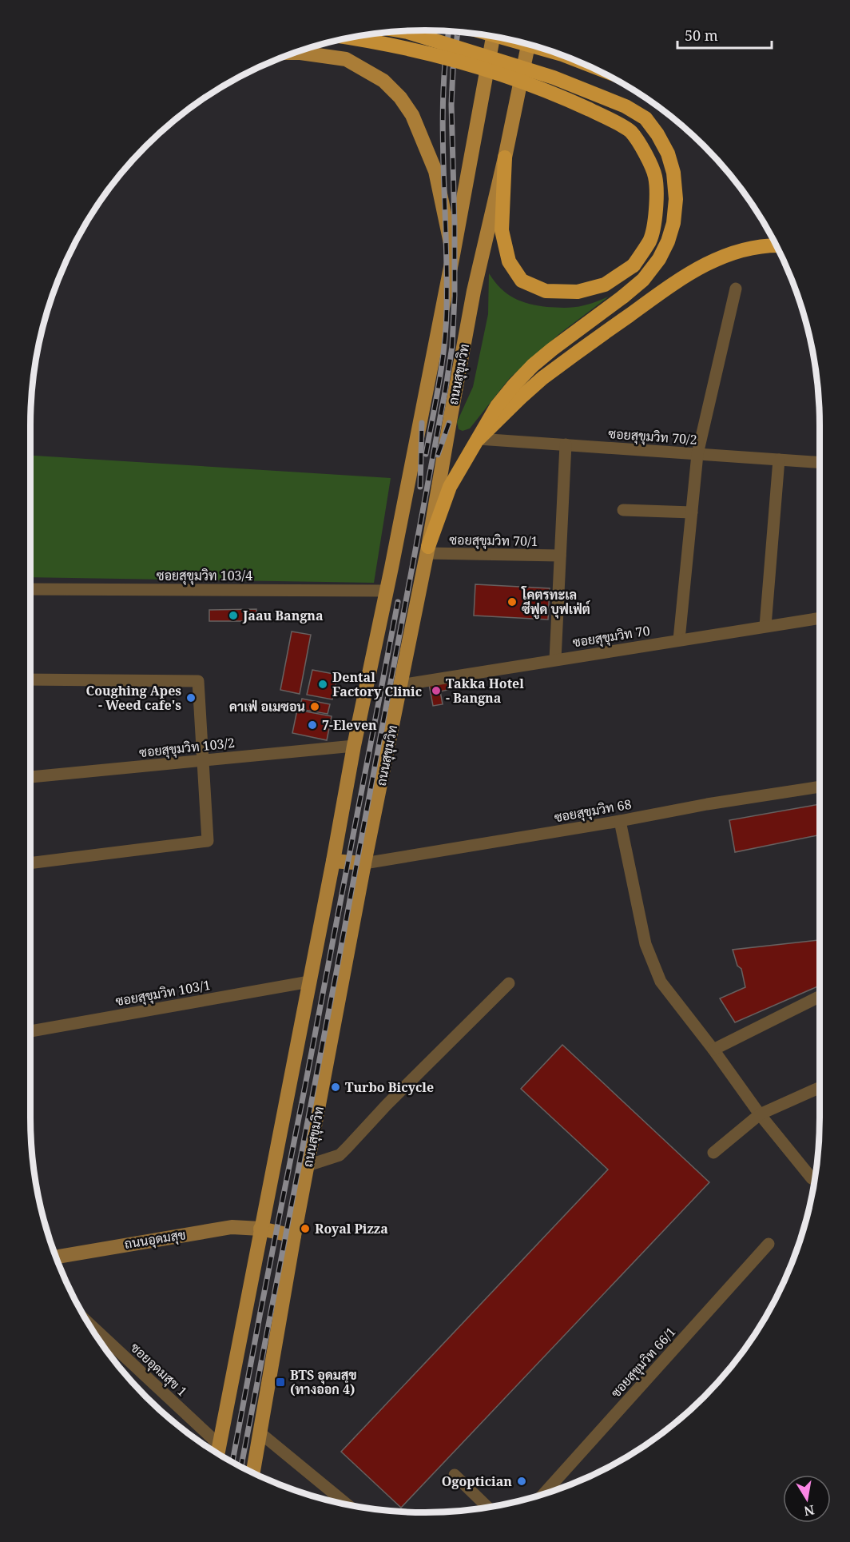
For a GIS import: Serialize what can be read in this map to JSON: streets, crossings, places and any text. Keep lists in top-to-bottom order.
{
  "streets": {
    "main road": ["ถนนสุขุมวิท", "ถนนอุดมสุข"],
    "street": [
      "ซอยสุขุมวิท 70/2",
      "ซอยสุขุมวิท 70/1",
      "ซอยสุขุมวิท 103/4",
      "ซอยสุขุมวิท 70",
      "ซอยสุขุมวิท 103/2",
      "ซอยสุขุมวิท 68",
      "ซอยสุขุมวิท 103/1",
      "ซอยสุขุมวิท 66/1",
      "ซอยอุดมสุข 1"
    ]
  },
  "crossings": [
    ["ถนนสุขุมวิท", "ซอยสุขุมวิท 70/1"],
    ["ถนนสุขุมวิท", "ซอยสุขุมวิท 70"],
    ["ถนนสุขุมวิท", "ซอยสุขุมวิท 68"]
  ],
  "places": {
    "other": [
      "โคตรทะเล ซีฟูด บุฟเฟ่ต์",
      "Jaau Bangna",
      "Dental Factory Clinic",
      "Takka Hotel - Bangna",
      "Coughing Apes - Weed cafe's",
      "คาเฟ่ อเมซอน",
      "7-Eleven",
      "Turbo Bicycle",
      "Royal Pizza",
      "Ogoptician"
    ],
    "transit": ["BTS อุดมสุข (ทางออก 4)"]
  },
  "scale_bar": "50 m",
  "north": "bottom"
}
